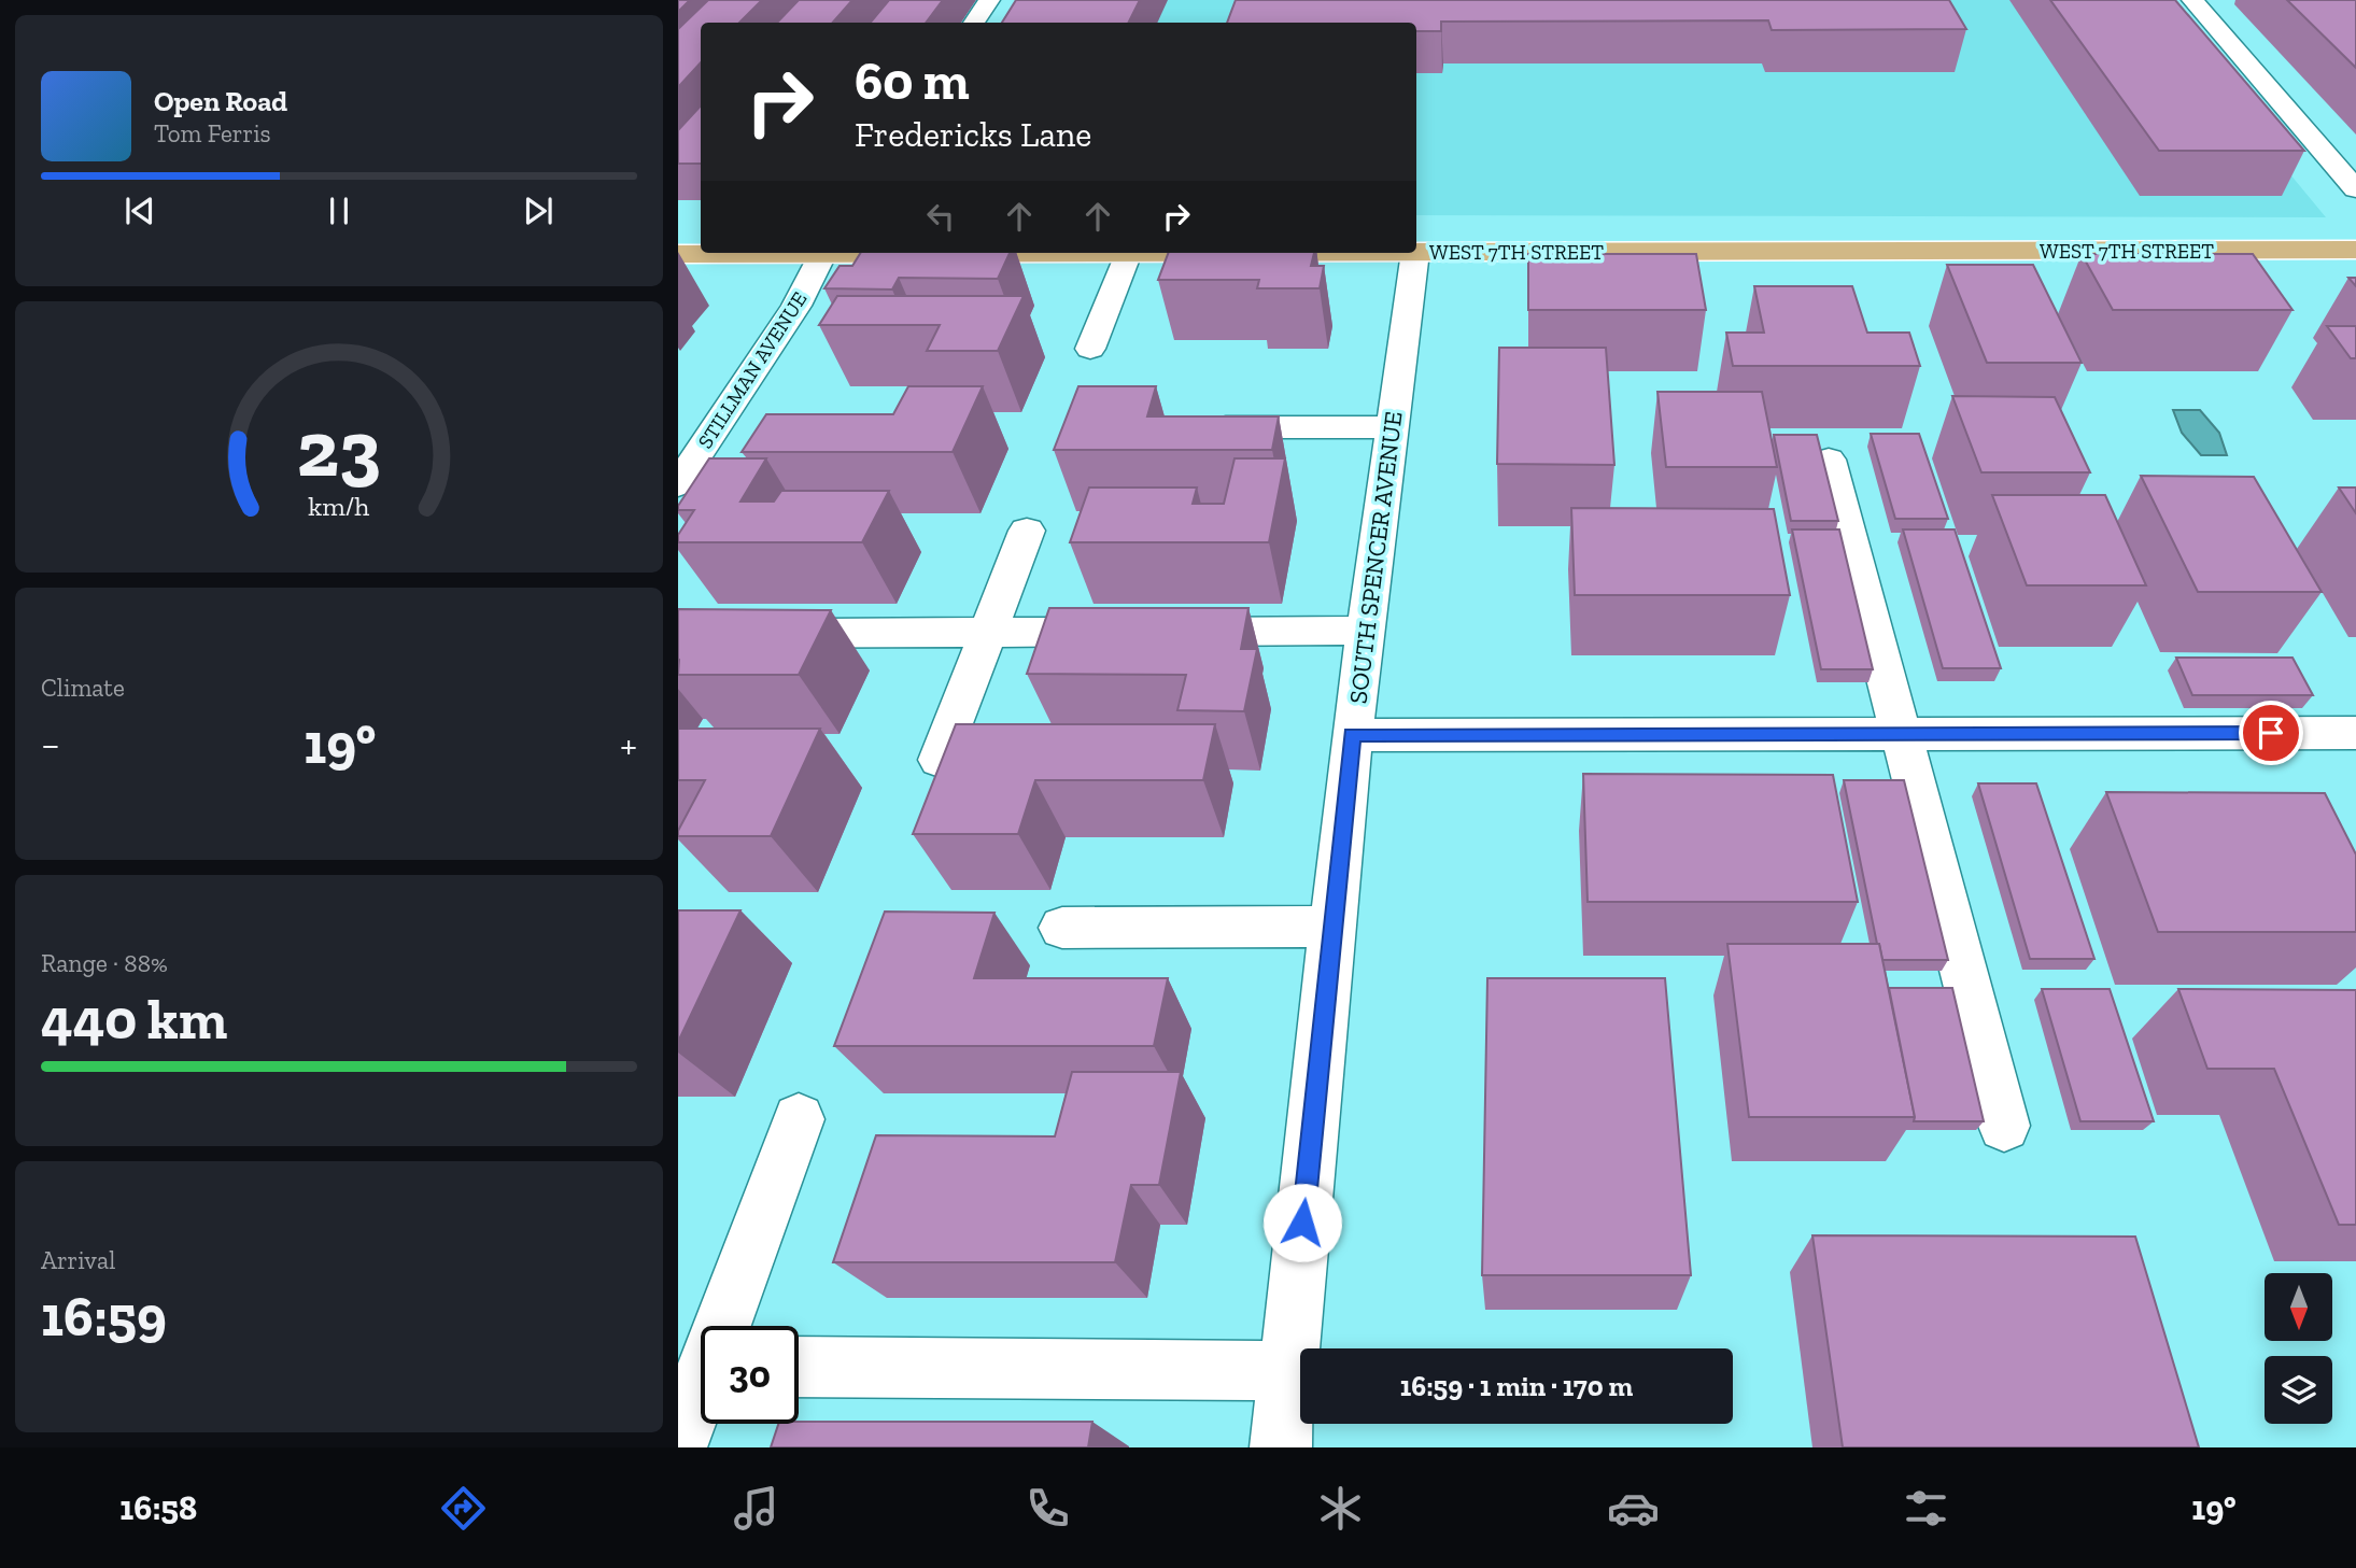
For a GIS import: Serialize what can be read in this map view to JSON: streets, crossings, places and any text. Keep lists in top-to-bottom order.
{
  "streets": {
    "main road": ["WEST 7TH STREET"],
    "street": ["STILLMAN AVENUE", "SOUTH SPENCER AVENUE"]
  },
  "north": "bottom",
  "page": {
    "turn": ["60 m", "Fredericks Lane"],
    "song": ["Open Road", "Tom Ferris"],
    "tile": [
      "Climate",
      ["Range · 88%", "440 km"],
      ["Arrival", "16:59"]
    ],
    "heat": ["−", "19°", "+"],
    "limit": "30",
    "trip": "16:59 · 1 min · 170 m",
    "tabs": ["16:58", "19°"],
    "gauge": ["23", "km/h"]
  }
}
